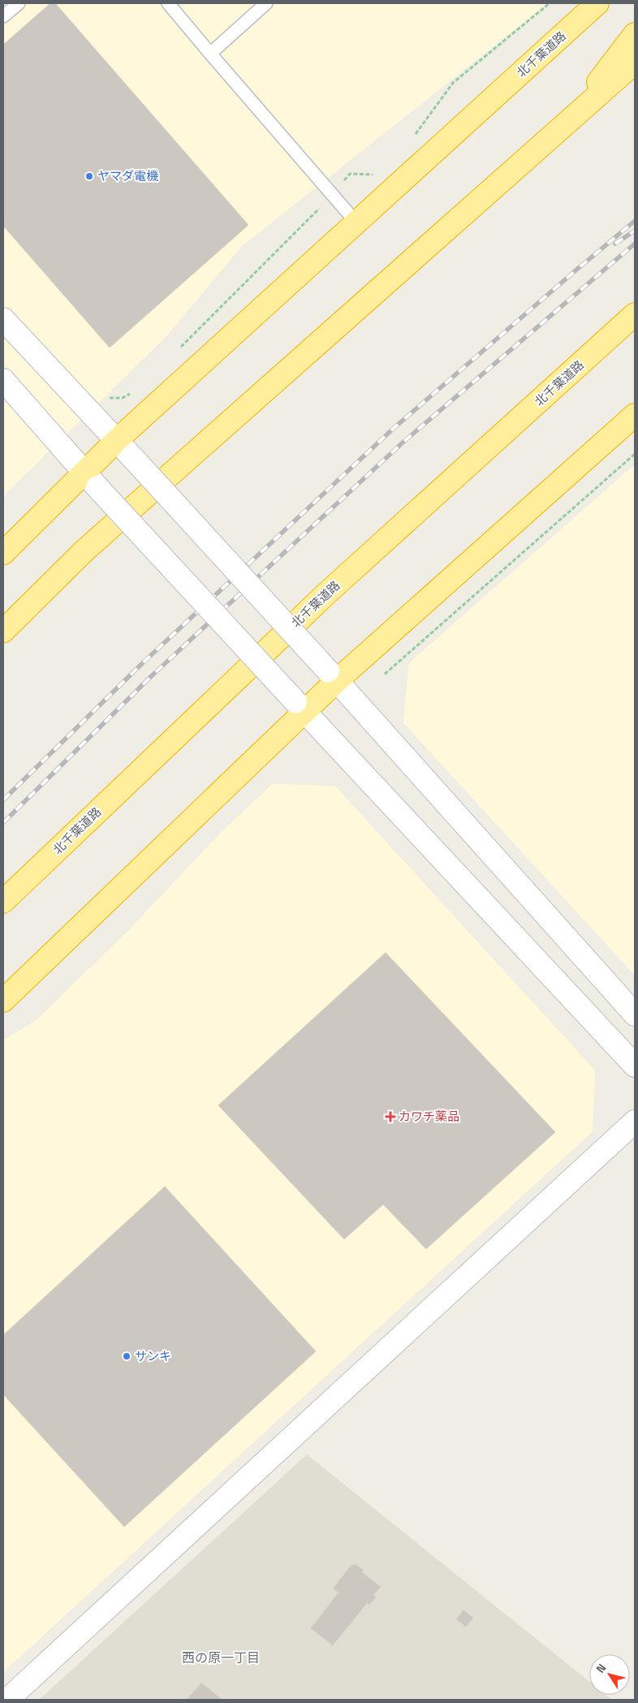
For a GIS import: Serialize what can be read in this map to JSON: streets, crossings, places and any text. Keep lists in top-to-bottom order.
{
  "streets": {
    "highway": ["北千葉道路"]
  },
  "districts": ["西の原一丁目"],
  "places": {
    "other": ["ヤマダ電機", "サンキ"],
    "health": ["カワチ薬品"]
  },
  "north": "top left"
}
